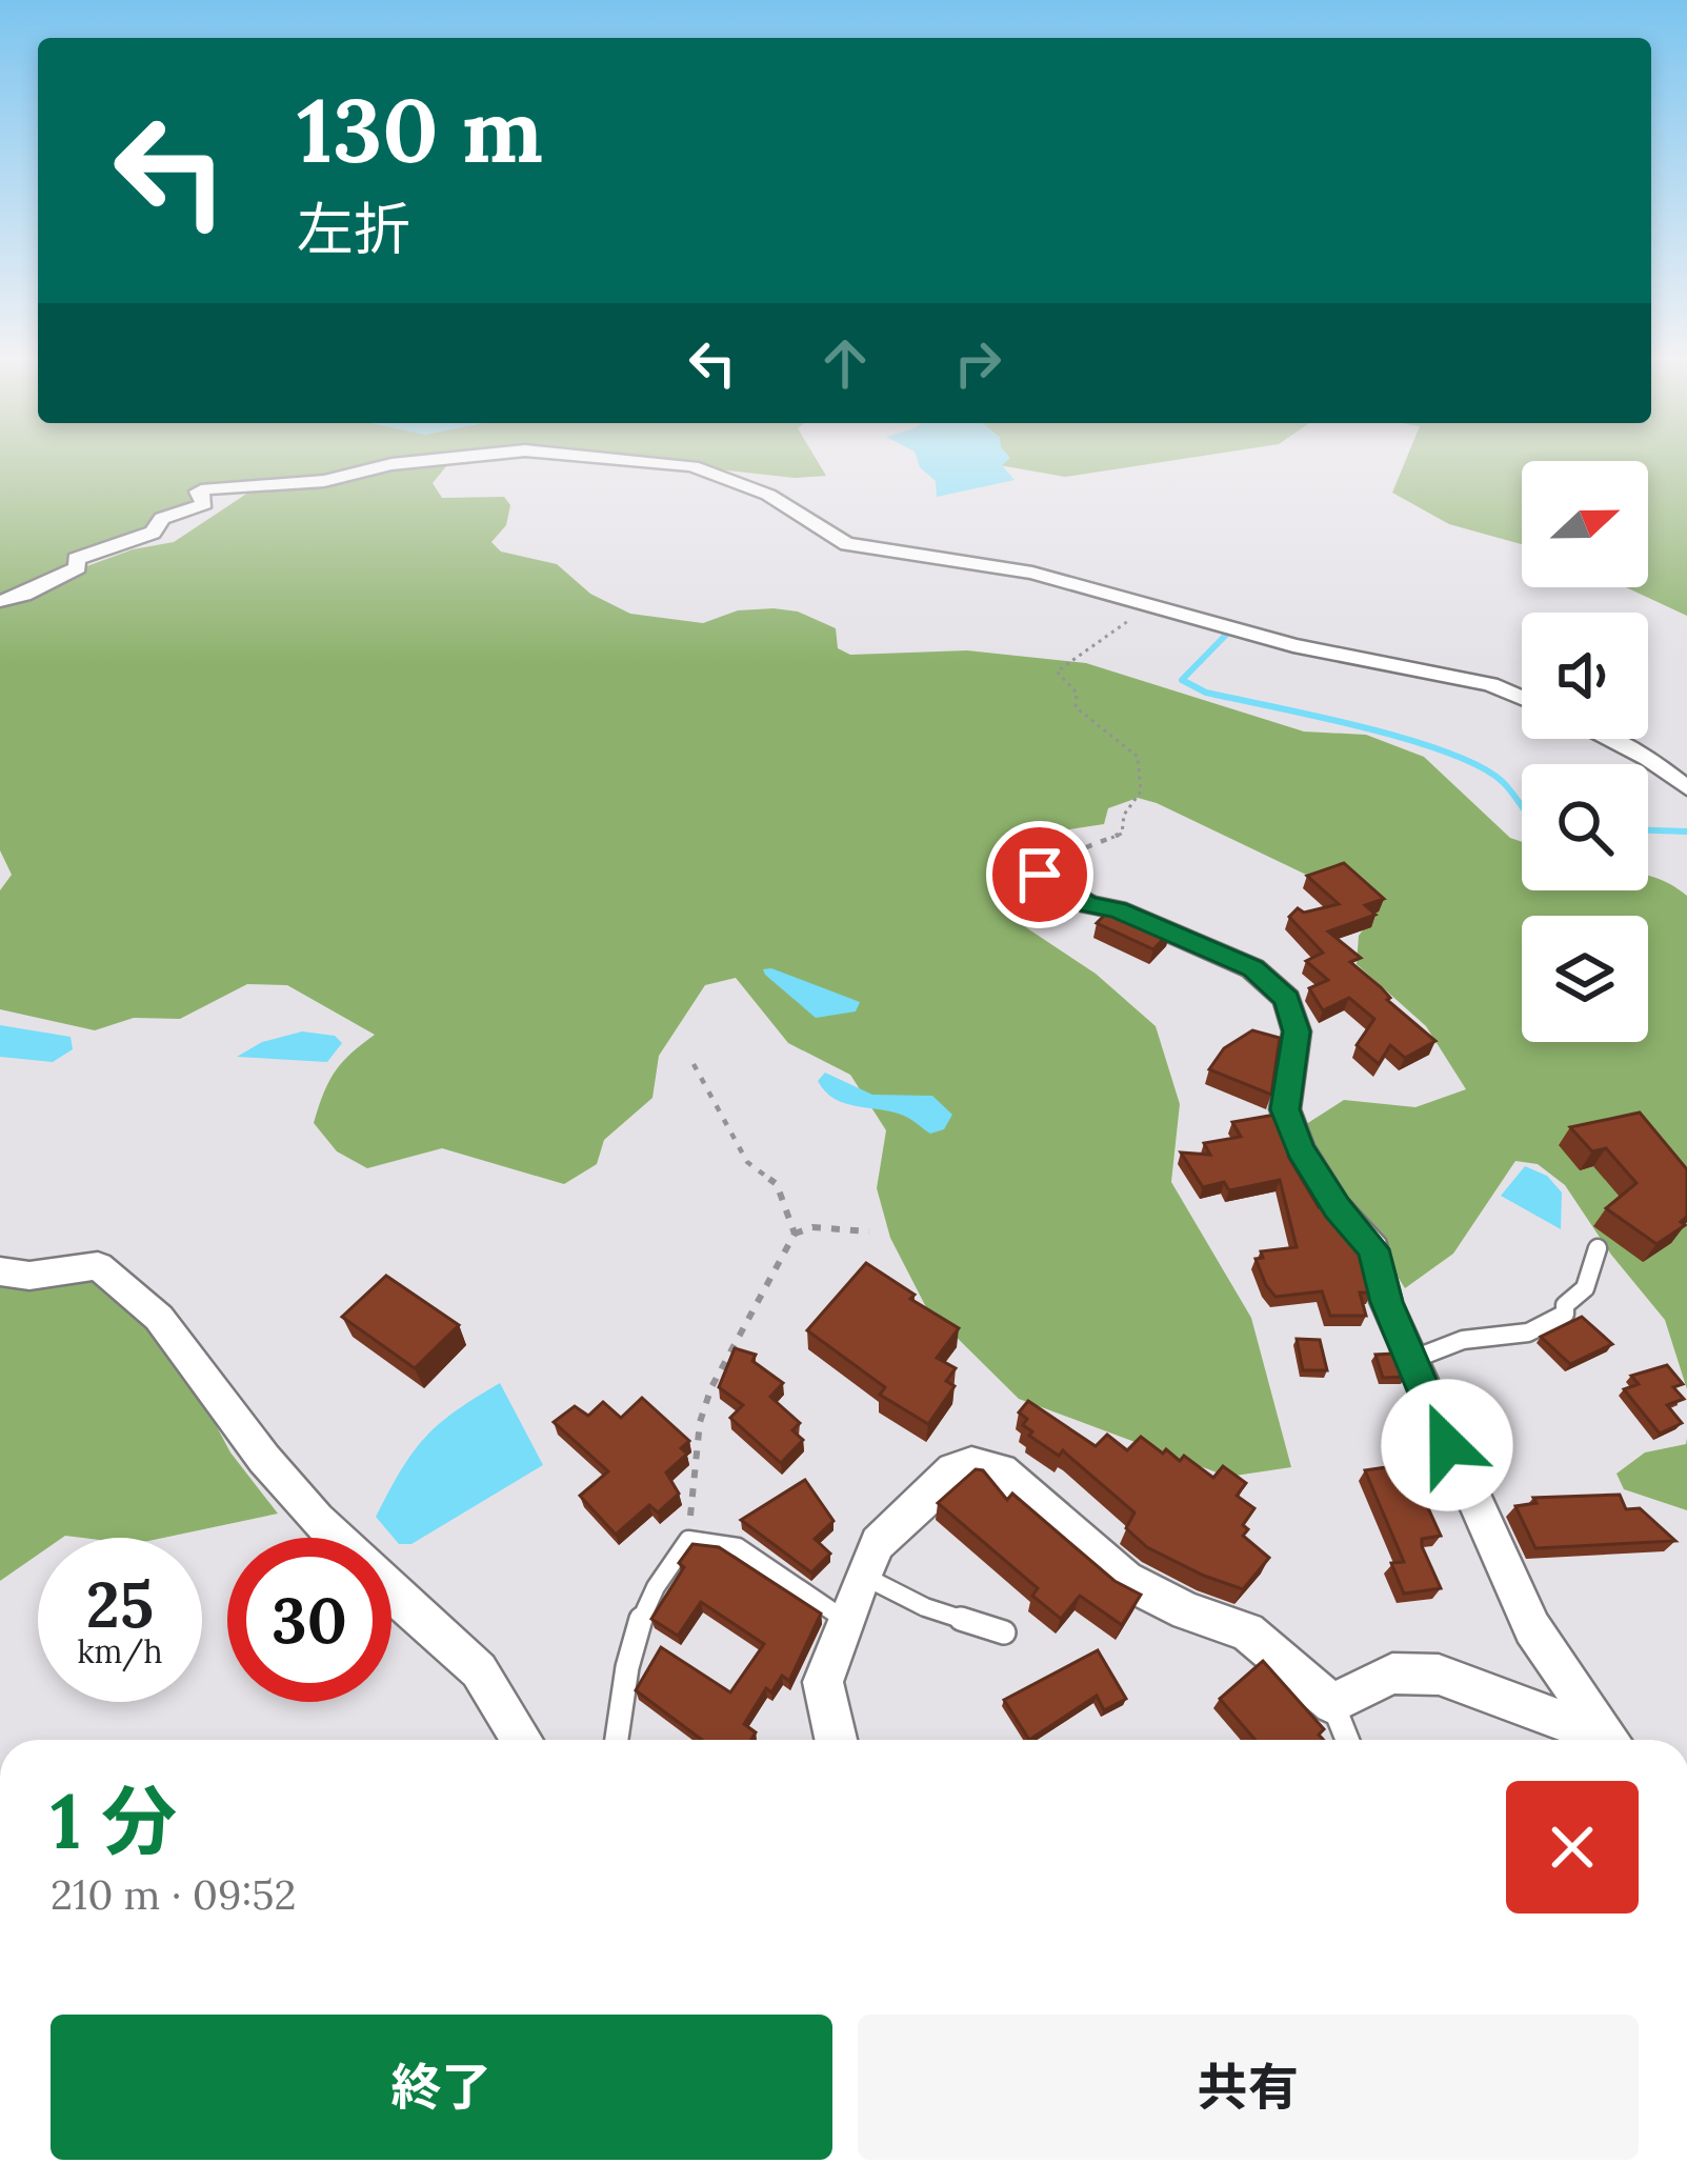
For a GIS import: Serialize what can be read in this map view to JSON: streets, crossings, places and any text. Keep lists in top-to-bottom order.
{
  "north": "right",
  "page": {
    "turn": ["130 m", "左折"],
    "speed": "25 km/h",
    "limit": "30",
    "heading": ["1 分", "210 m · 09:52"],
    "buttons": ["終了", "共有"]
  }
}
